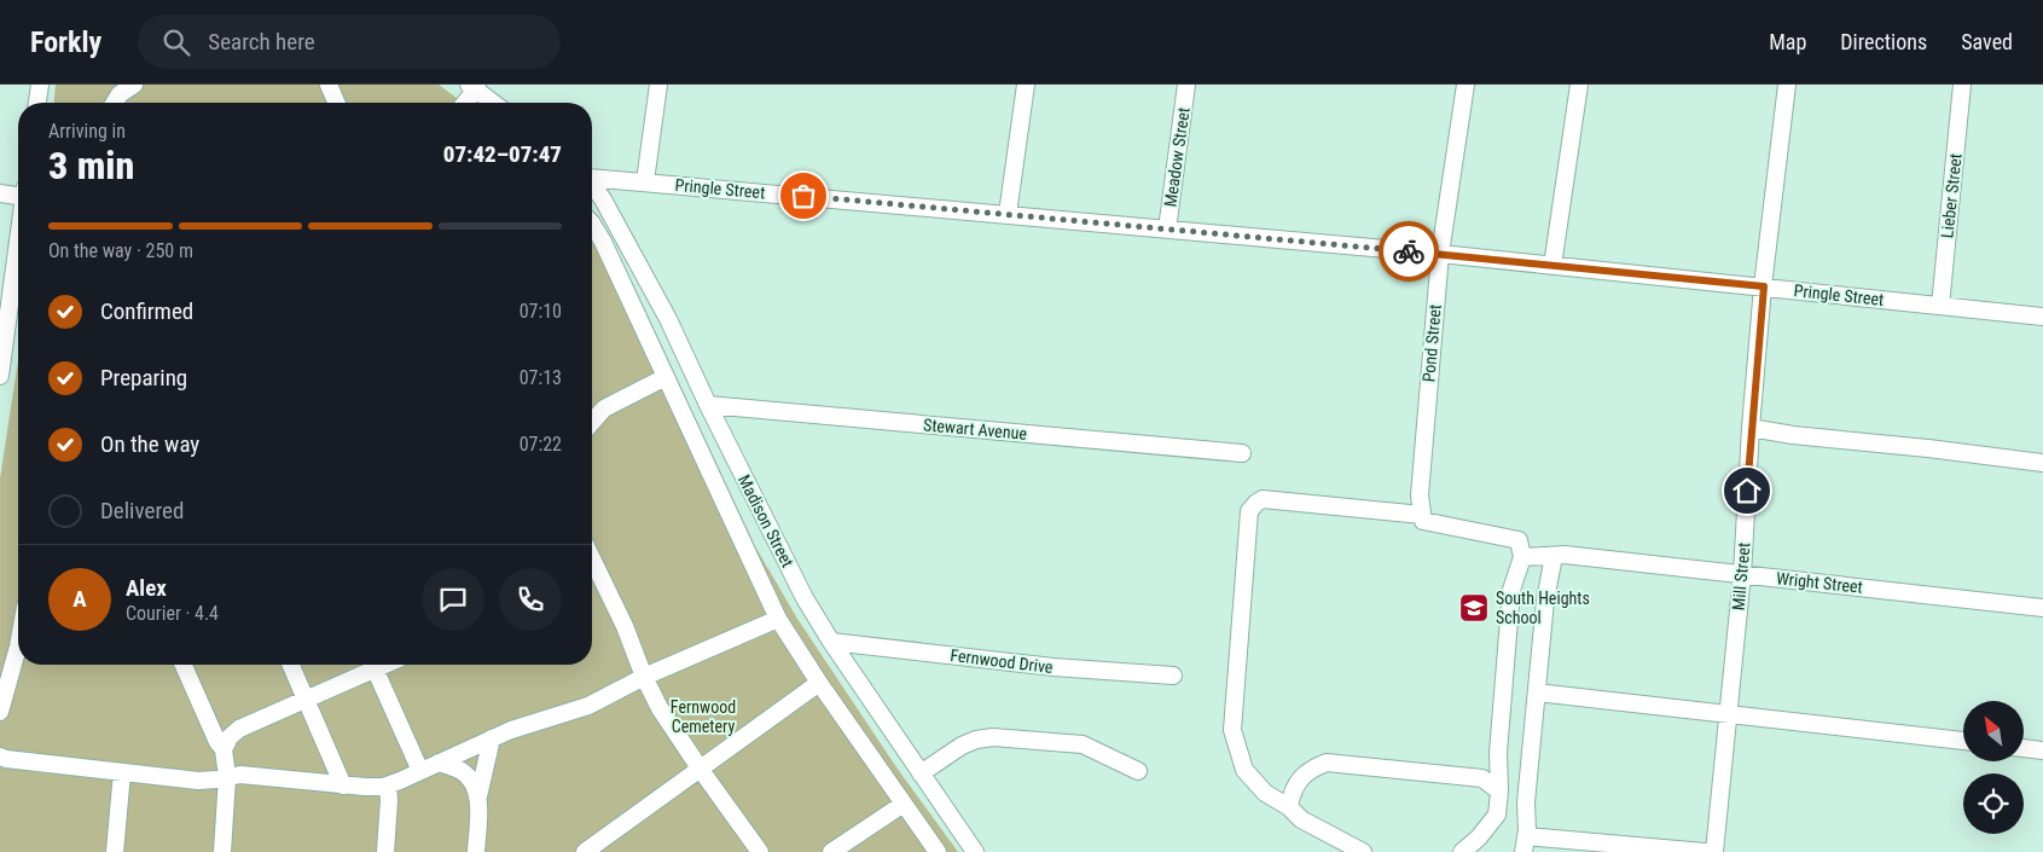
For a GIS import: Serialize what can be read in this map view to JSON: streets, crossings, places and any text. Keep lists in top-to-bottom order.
{
  "streets": {
    "street": [
      "Meadow Street",
      "Pringle Street",
      "Lieber Street",
      "Pond Street",
      "Stewart Avenue",
      "Madison Street",
      "Mill Street",
      "Wright Street",
      "Fernwood Drive"
    ]
  },
  "crossings": [
    ["Meadow Street", "Pringle Street"],
    ["Pringle Street", "Lieber Street"],
    ["Pringle Street", "Pond Street"],
    ["Pringle Street", "Mill Street"],
    ["Stewart Avenue", "Madison Street"],
    ["Madison Street", "Fernwood Drive"],
    ["Mill Street", "Wright Street"]
  ],
  "parks": ["Fernwood Cemetery"],
  "places": {
    "school or university": ["South Heights School"]
  },
  "north": "top left",
  "page": {
    "header": "Forkly",
    "search": "Search here",
    "nav": ["Map", "Directions", "Saved"],
    "heading": ["3 min", "Arriving in", "07:42–07:47"],
    "panel": ["Alex", "Courier · 4.4"],
    "bar": "On the way · 250 m",
    "list": [
      ["Confirmed", "07:10"],
      ["Preparing", "07:13"],
      ["On the way", "07:22"],
      "Delivered"
    ],
    "round": "A"
  }
}
